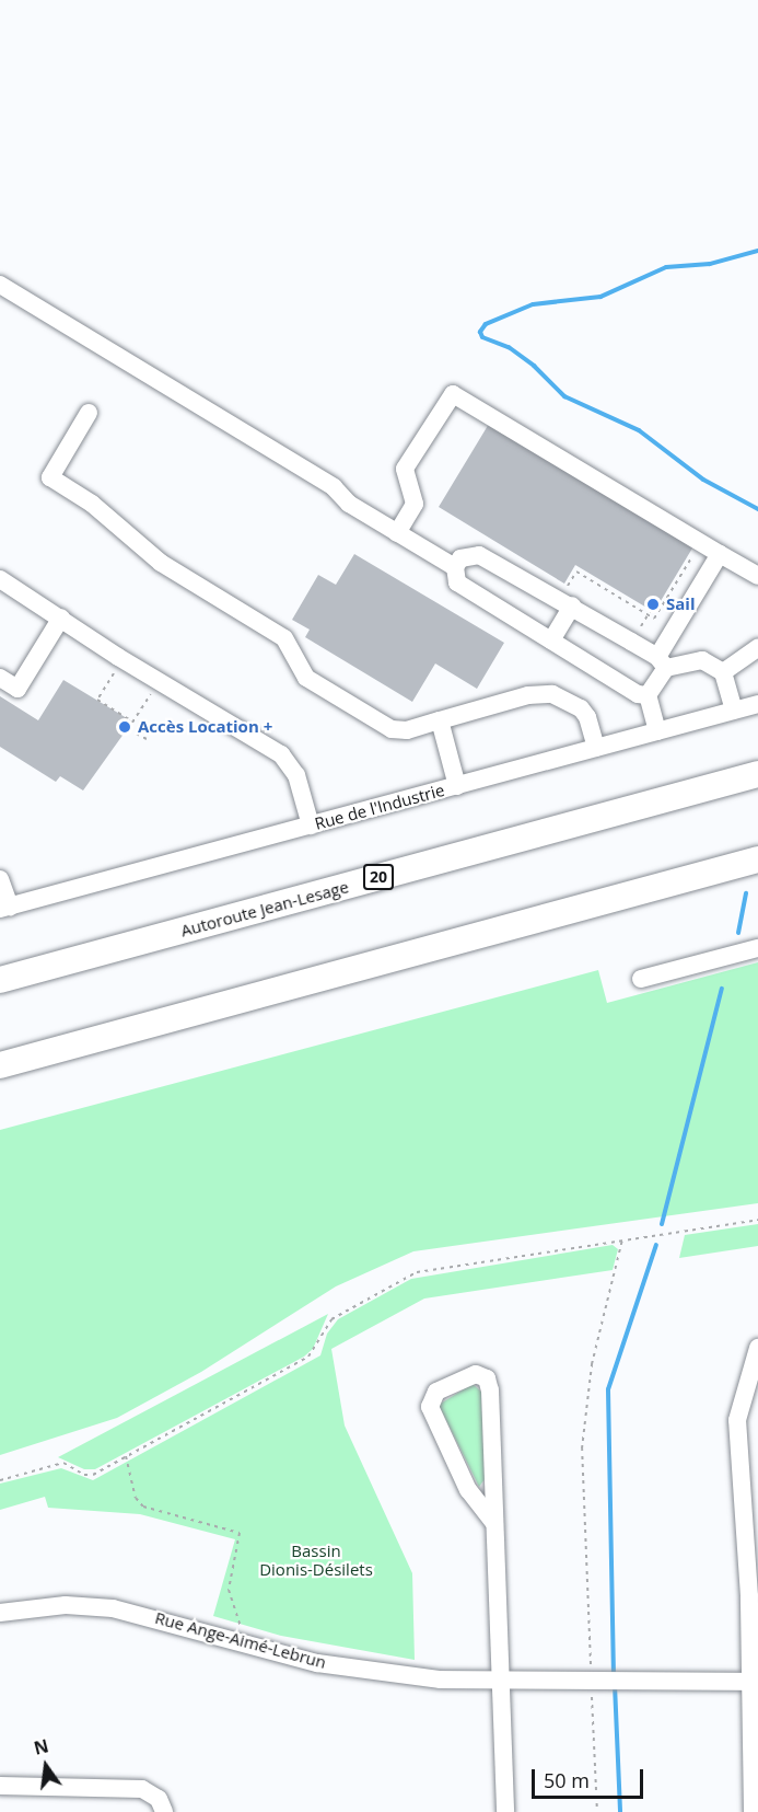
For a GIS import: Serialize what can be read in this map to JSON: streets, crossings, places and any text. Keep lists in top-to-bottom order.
{
  "streets": {
    "highway": ["20", "Autoroute Jean-Lesage"],
    "street": ["Rue de l'Industrie", "Rue Ange-Aimé-Lebrun"]
  },
  "parks": ["Bassin Dionis-Désilets"],
  "places": ["Sail", "Accès Location +"],
  "scale_bar": "50 m",
  "north": "top"
}
